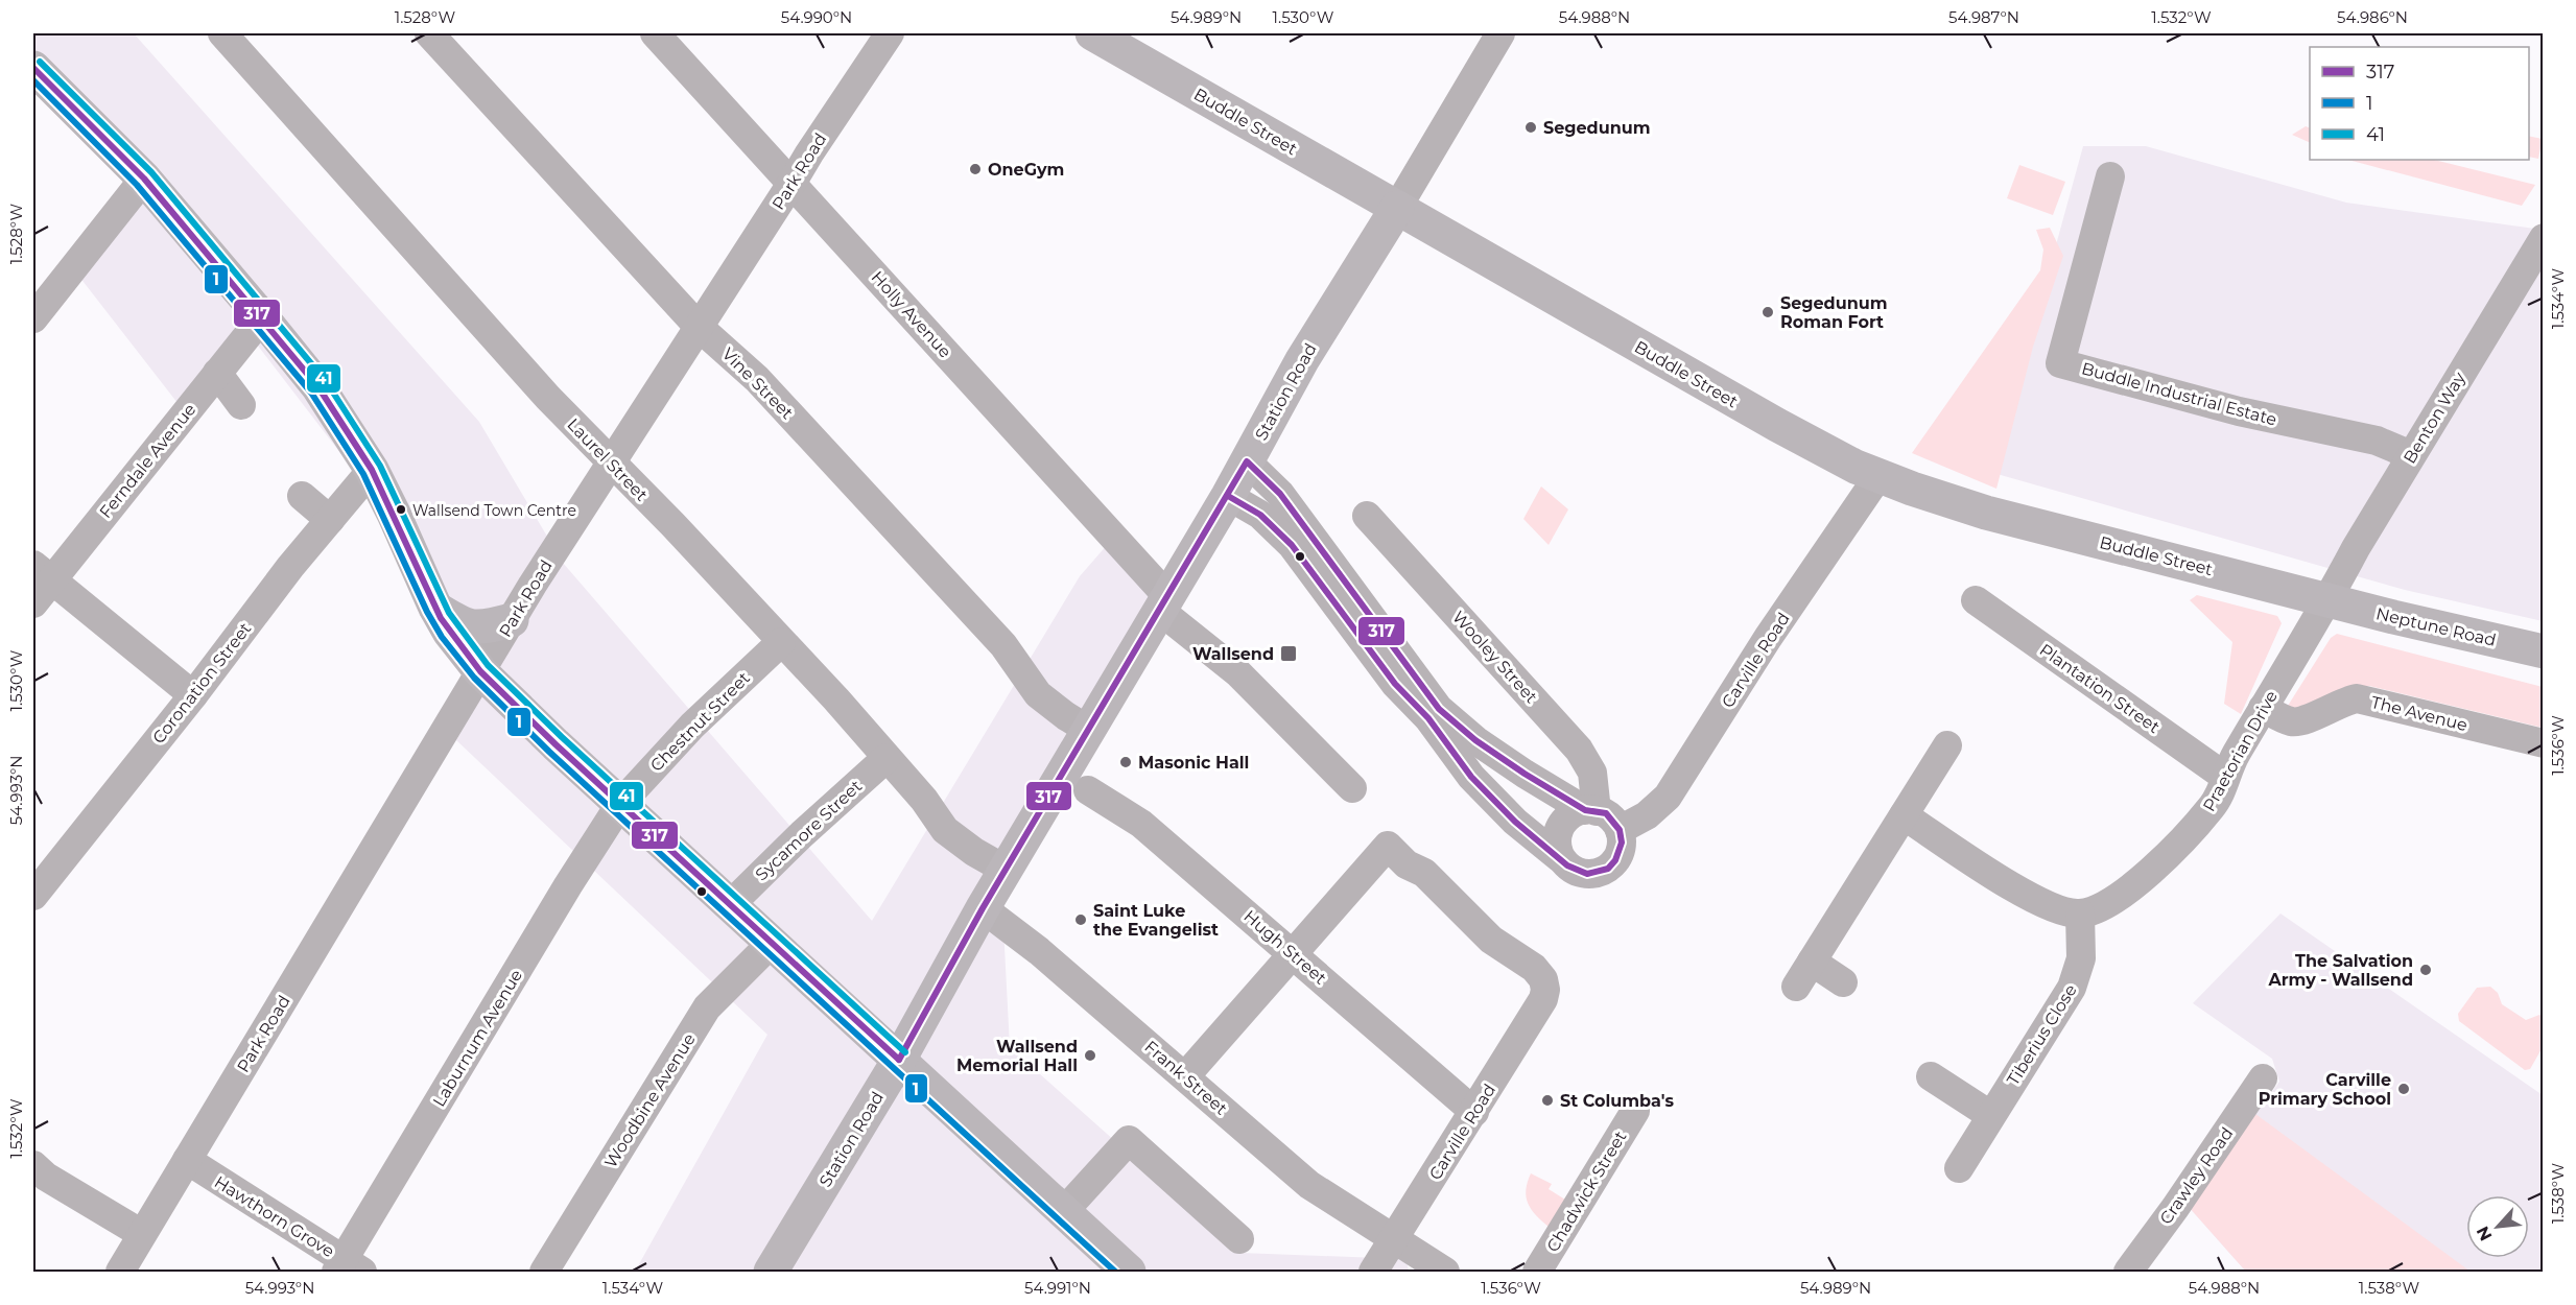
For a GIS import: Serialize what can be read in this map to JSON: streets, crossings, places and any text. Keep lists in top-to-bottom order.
{
  "streets": {
    "main road": ["Buddle Street", "Station Road", "Neptune Road"],
    "street": [
      "Park Road",
      "Holly Avenue",
      "Vine Street",
      "Buddle Industrial Estate",
      "Benton Way",
      "Laurel Street",
      "Ferndale Avenue",
      "Wooley Street",
      "Carville Road",
      "Coronation Street",
      "Plantation Street",
      "The Avenue",
      "Chestnut Street",
      "Praetorian Drive",
      "Sycamore Street",
      "Hugh Street",
      "Tiberius Close",
      "Laburnum Avenue",
      "Frank Street",
      "Woodbine Avenue",
      "Crawley Road",
      "Chadwick Street",
      "Hawthorn Grove"
    ]
  },
  "crossings": [
    ["Buddle Street", "Station Road"],
    ["Buddle Street", "Benton Way"],
    ["Buddle Street", "Neptune Road"],
    ["Buddle Street", "Carville Road"],
    ["Buddle Street", "Praetorian Drive"],
    ["Park Road", "Holly Avenue"],
    ["Park Road", "Vine Street"],
    ["Park Road", "Laurel Street"],
    ["Park Road", "Hawthorn Grove"],
    ["Holly Avenue", "Station Road"],
    ["Vine Street", "Station Road"],
    ["Station Road", "Laurel Street"],
    ["Station Road", "Frank Street"],
    ["Buddle Industrial Estate", "Benton Way"],
    ["Benton Way", "Neptune Road"],
    ["Benton Way", "Praetorian Drive"],
    ["Laurel Street", "Chestnut Street"],
    ["Laurel Street", "Sycamore Street"],
    ["Neptune Road", "Praetorian Drive"],
    ["Wooley Street", "Carville Road"],
    ["Carville Road", "Hugh Street"],
    ["Carville Road", "Frank Street"],
    ["Plantation Street", "Praetorian Drive"],
    ["The Avenue", "Praetorian Drive"],
    ["Chestnut Street", "Laburnum Avenue"],
    ["Praetorian Drive", "Tiberius Close"],
    ["Laburnum Avenue", "Hawthorn Grove"]
  ],
  "places": {
    "other": [
      "Segedunum",
      "OneGym",
      "Segedunum Roman Fort",
      "Wallsend Town Centre",
      "Masonic Hall",
      "Saint Luke the Evangelist",
      "The Salvation Army - Wallsend",
      "Wallsend Memorial Hall",
      "Carville Primary School",
      "St Columba's"
    ],
    "transit": ["Wallsend"]
  },
  "lines": ["transit line 41", "transit line 317", "transit line 1"],
  "legend": ["317", "1", "41"],
  "north": "bottom left",
  "coordinates": [
    "1.528°W",
    "54.990°N",
    "54.989°N",
    "1.530°W",
    "54.988°N",
    "54.987°N",
    "1.532°W",
    "54.986°N",
    "1.534°W",
    "1.536°W",
    "54.993°N",
    "1.538°W",
    "54.991°N"
  ]
}
